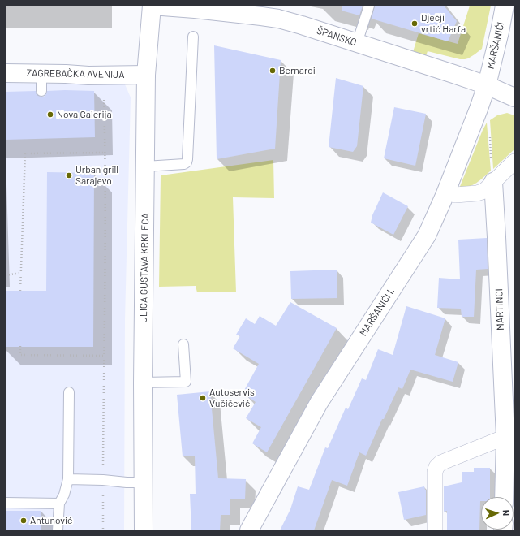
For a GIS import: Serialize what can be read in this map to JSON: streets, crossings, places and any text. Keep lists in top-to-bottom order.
{
  "streets": {
    "street": [
      "ŠPANSKO",
      "MARŠANIĆI",
      "ZAGREBAČKA AVENIJA",
      "ULICA GUSTAVA KRKLECA",
      "MARTINCI",
      "MARŠANIĆI I."
    ]
  },
  "crossings": [
    ["ŠPANSKO", "MARŠANIĆI"],
    ["ŠPANSKO", "ULICA GUSTAVA KRKLECA"],
    ["ŠPANSKO", "MARŠANIĆI I."],
    ["MARŠANIĆI", "MARŠANIĆI I."],
    ["ZAGREBAČKA AVENIJA", "ULICA GUSTAVA KRKLECA"]
  ],
  "places": [
    "Dječji vrtić Harfa",
    "Bernardi",
    "Nova Galerija",
    "Urban grill Sarajevo",
    "Autoservis Vučičević",
    "Antunović"
  ],
  "north": "right"
}
